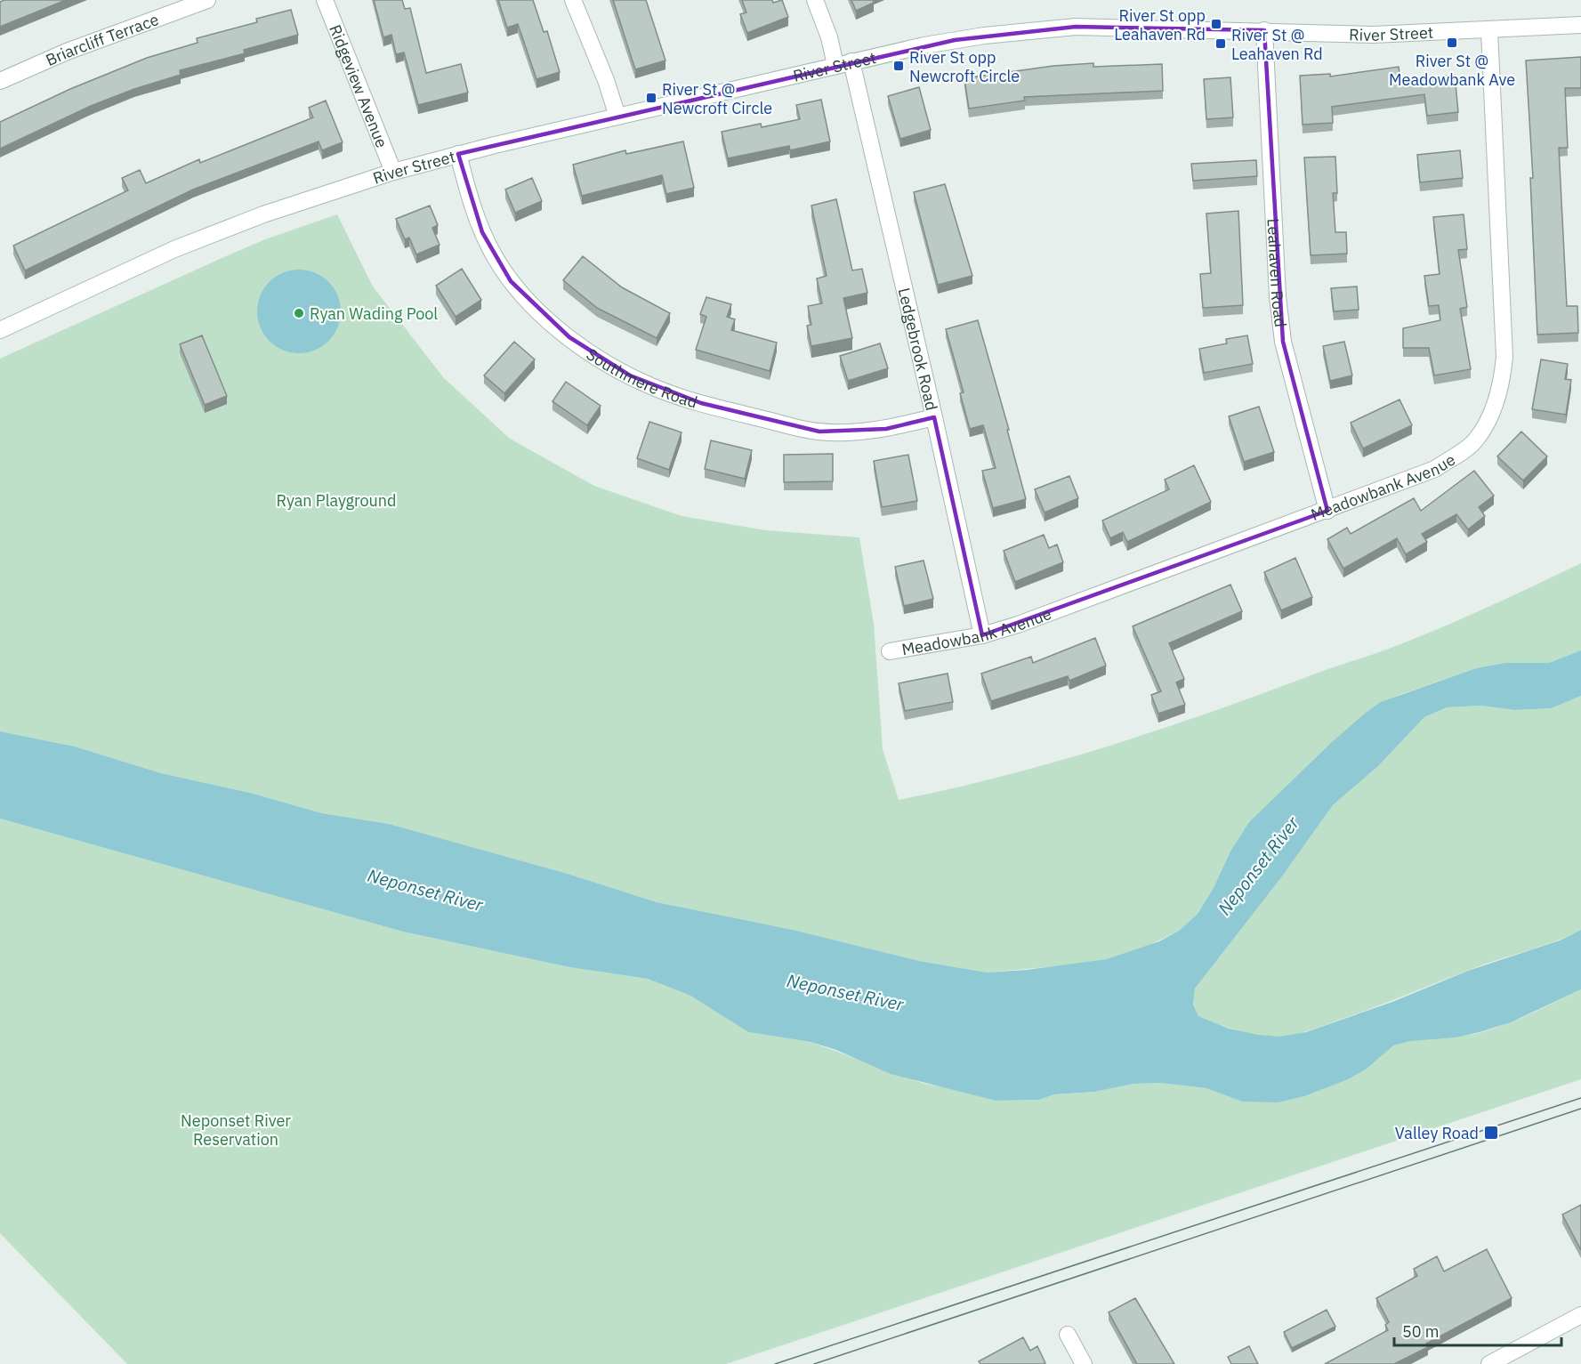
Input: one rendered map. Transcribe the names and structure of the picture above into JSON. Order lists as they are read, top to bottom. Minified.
{"streets":{"street":["River Street","Briarcliff Terrace","Ridgeview Avenue","Leahaven Road","Ledgebrook Road","Southmere Road","Meadowbank Avenue"]},"crossings":[["River Street","Ridgeview Avenue"],["River Street","Leahaven Road"],["River Street","Ledgebrook Road"],["River Street","Southmere Road"],["River Street","Meadowbank Avenue"],["Leahaven Road","Meadowbank Avenue"],["Ledgebrook Road","Southmere Road"],["Ledgebrook Road","Meadowbank Avenue"]],"water":["Neponset River"],"parks":["Ryan Playground","Neponset River Reservation"],"places":{"transit":["River St opp Leahaven Rd","River St @ Meadowbank Ave","River St @ Leahaven Rd","River St opp Newcroft Circle","River St @ Newcroft Circle","Valley Road"],"other":["Ryan Wading Pool"]},"scale_bar":"50 m"}
